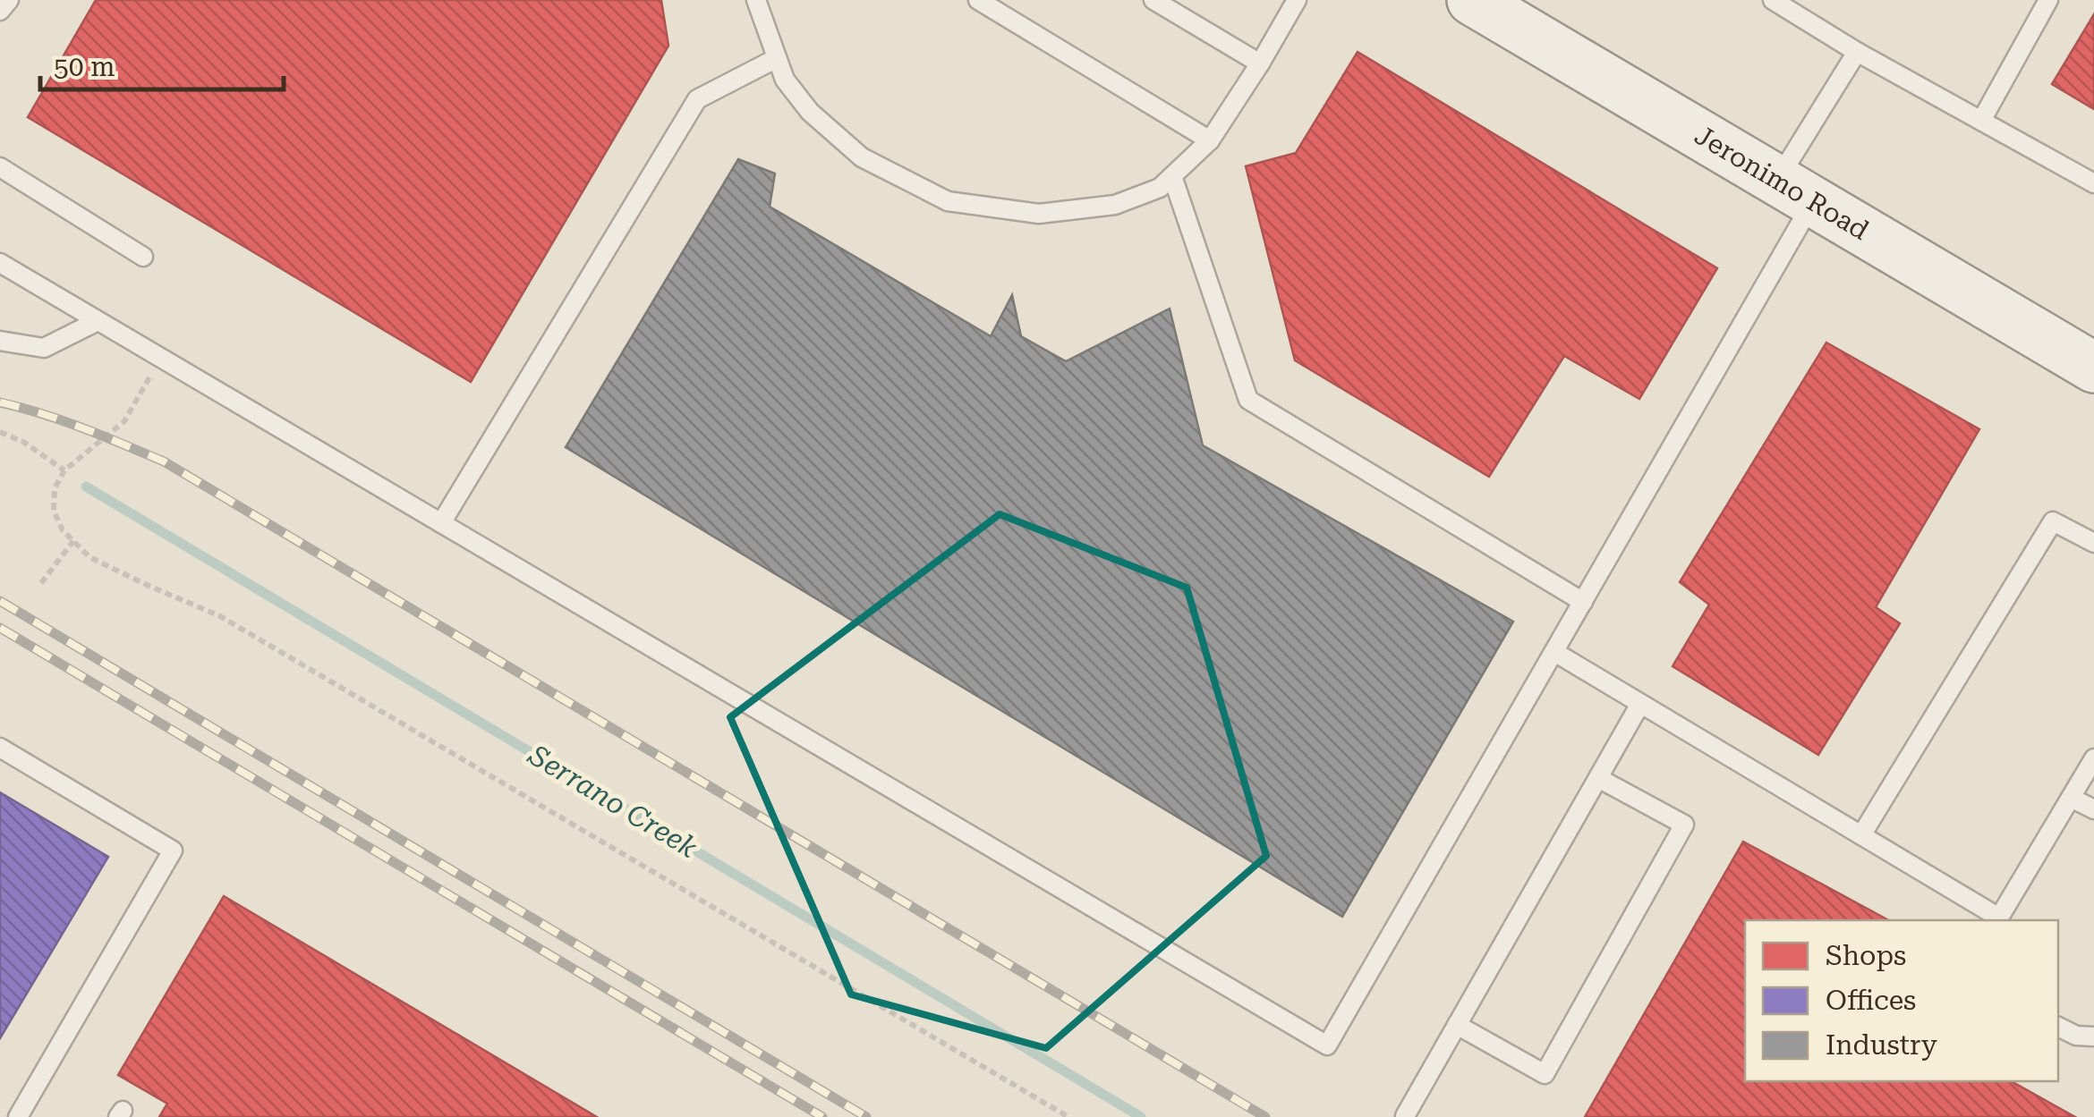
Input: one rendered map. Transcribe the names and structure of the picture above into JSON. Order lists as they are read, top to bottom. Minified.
{"streets":{"main road":["Jeronimo Road"]},"water":["Serrano Creek"],"legend":["Shops","Offices","Industry"],"scale_bar":"50 m"}
